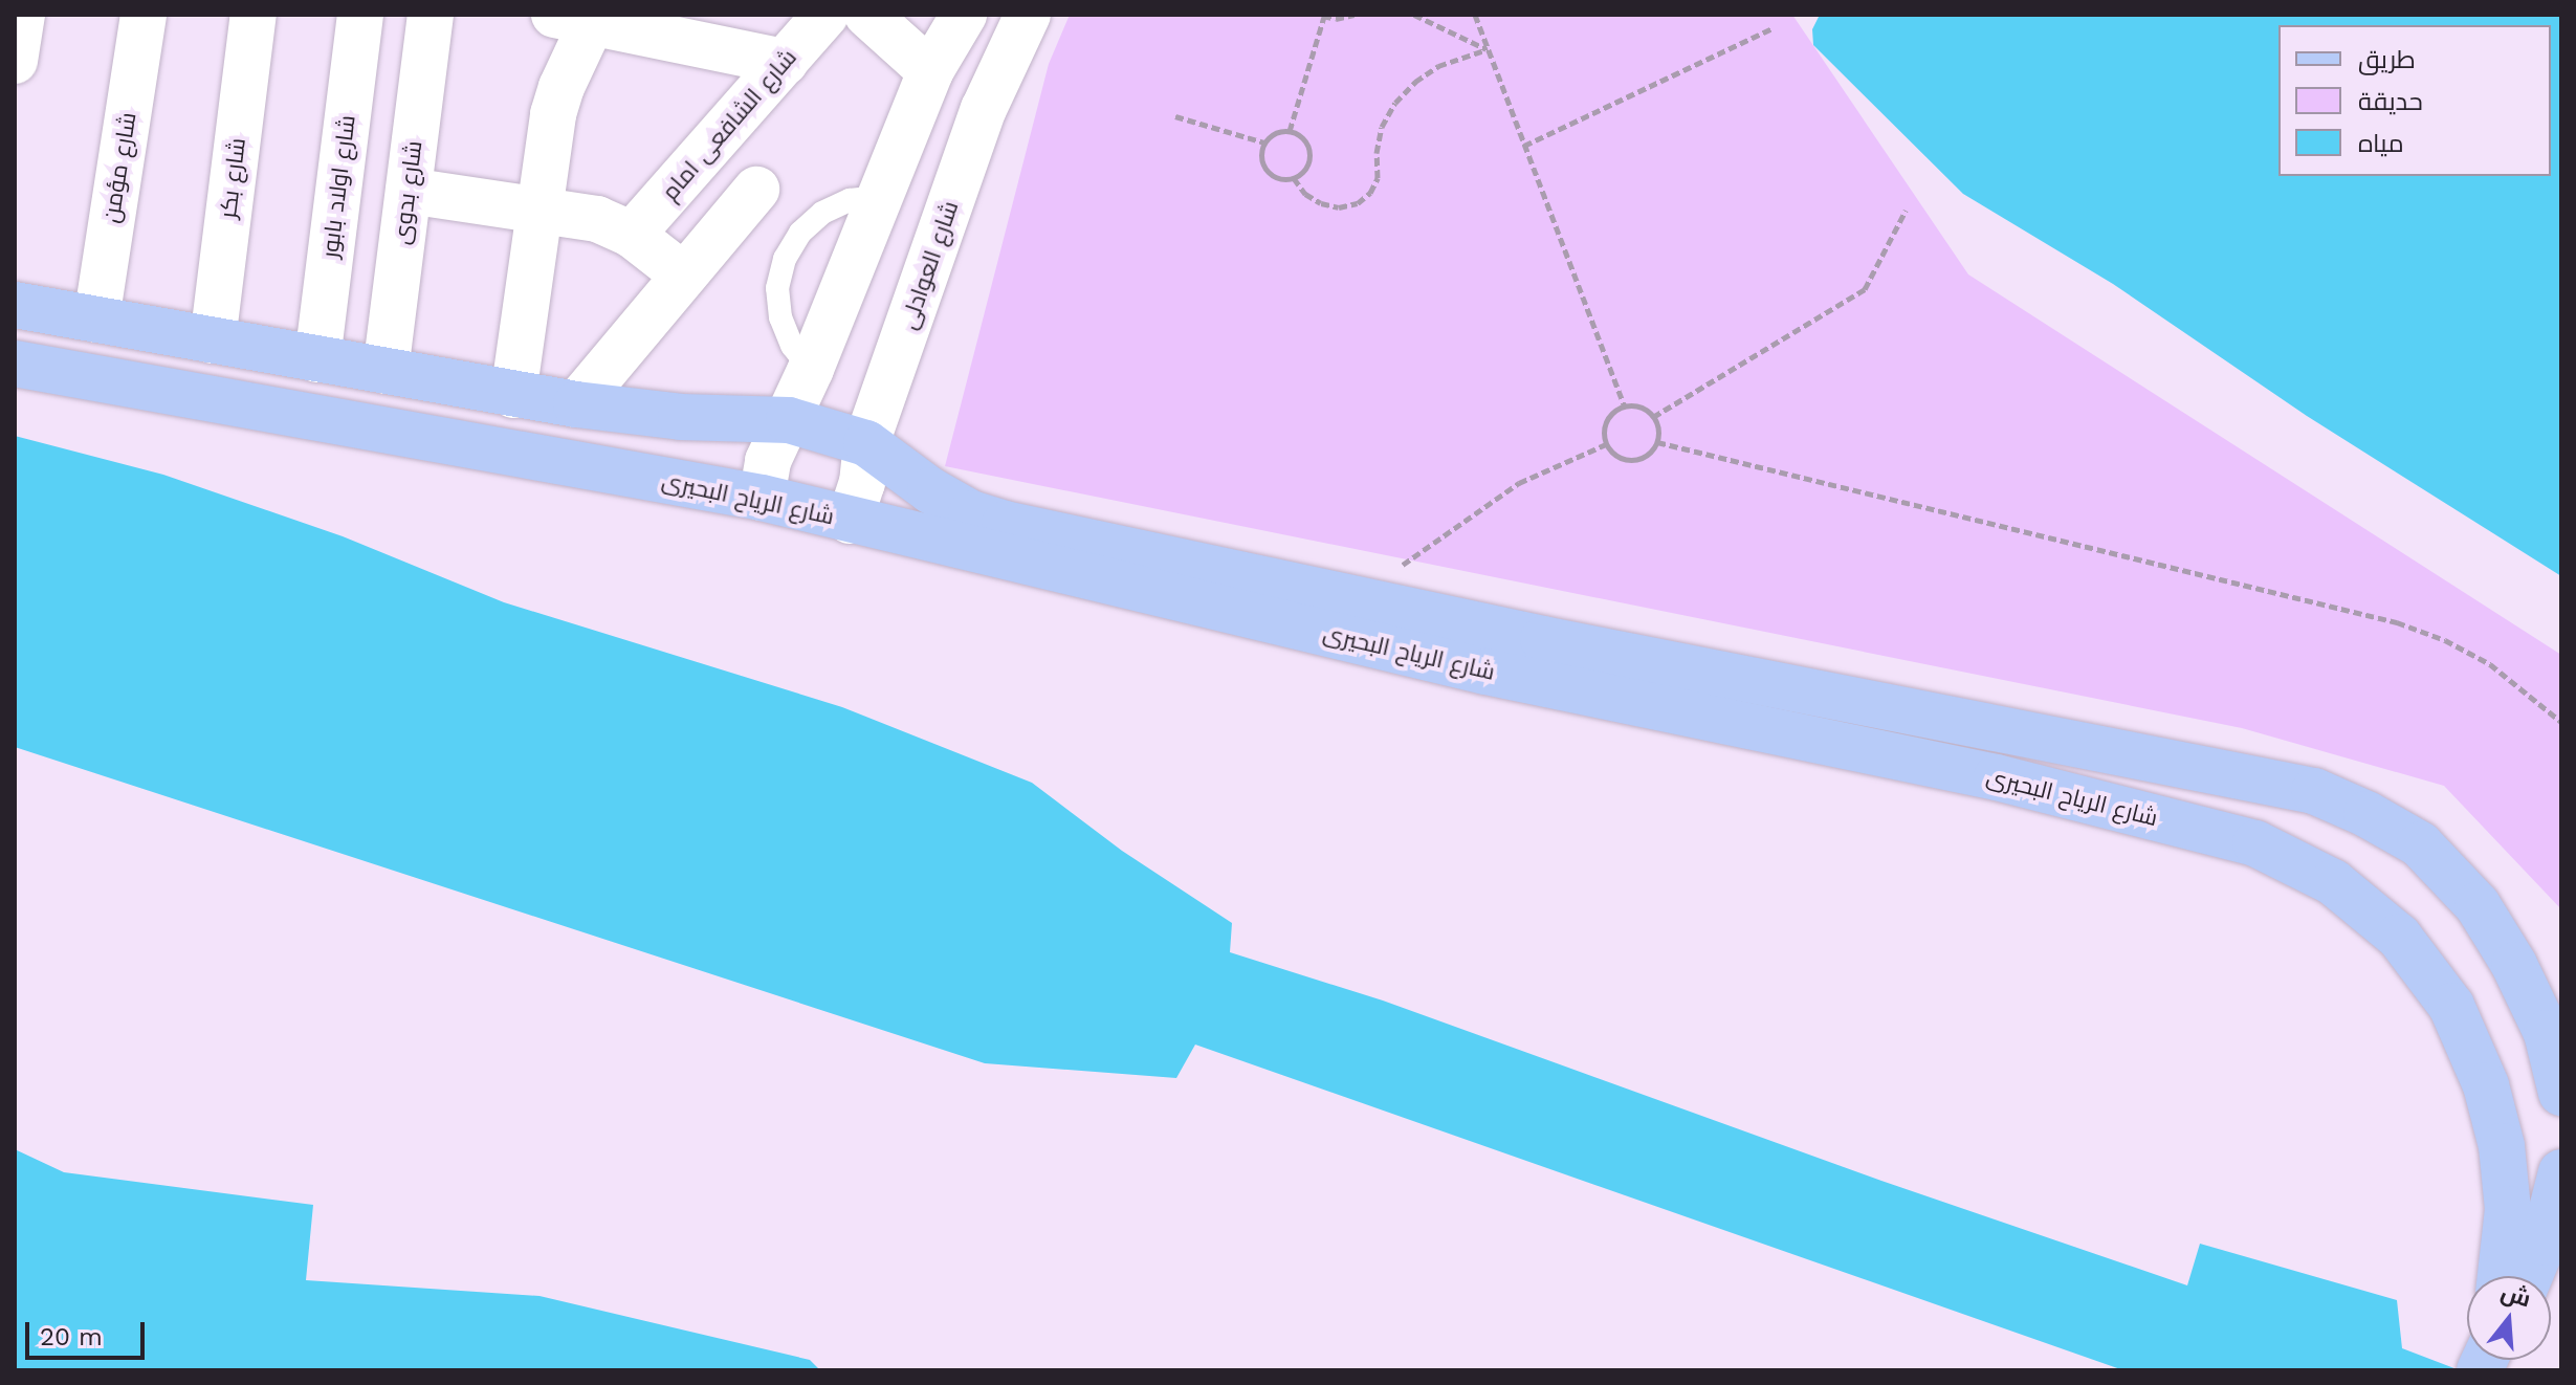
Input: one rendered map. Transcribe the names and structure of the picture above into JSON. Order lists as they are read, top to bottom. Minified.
{"streets":{"main road":["شارع الرياح البحيرى"],"street":["شارع الشافعى امام","شارع مؤمن","شارع بكر","شارع اولاد بابور","شارع بدوى","شارع العوادلى"]},"crossings":[["شارع مؤمن","شارع الرياح البحيرى"],["شارع بكر","شارع الرياح البحيرى"],["شارع اولاد بابور","شارع الرياح البحيرى"],["شارع بدوى","شارع الرياح البحيرى"],["شارع العوادلى","شارع الرياح البحيرى"]],"legend":["طريق","حديقة","مياه"],"scale_bar":"20 m","north":"top"}
